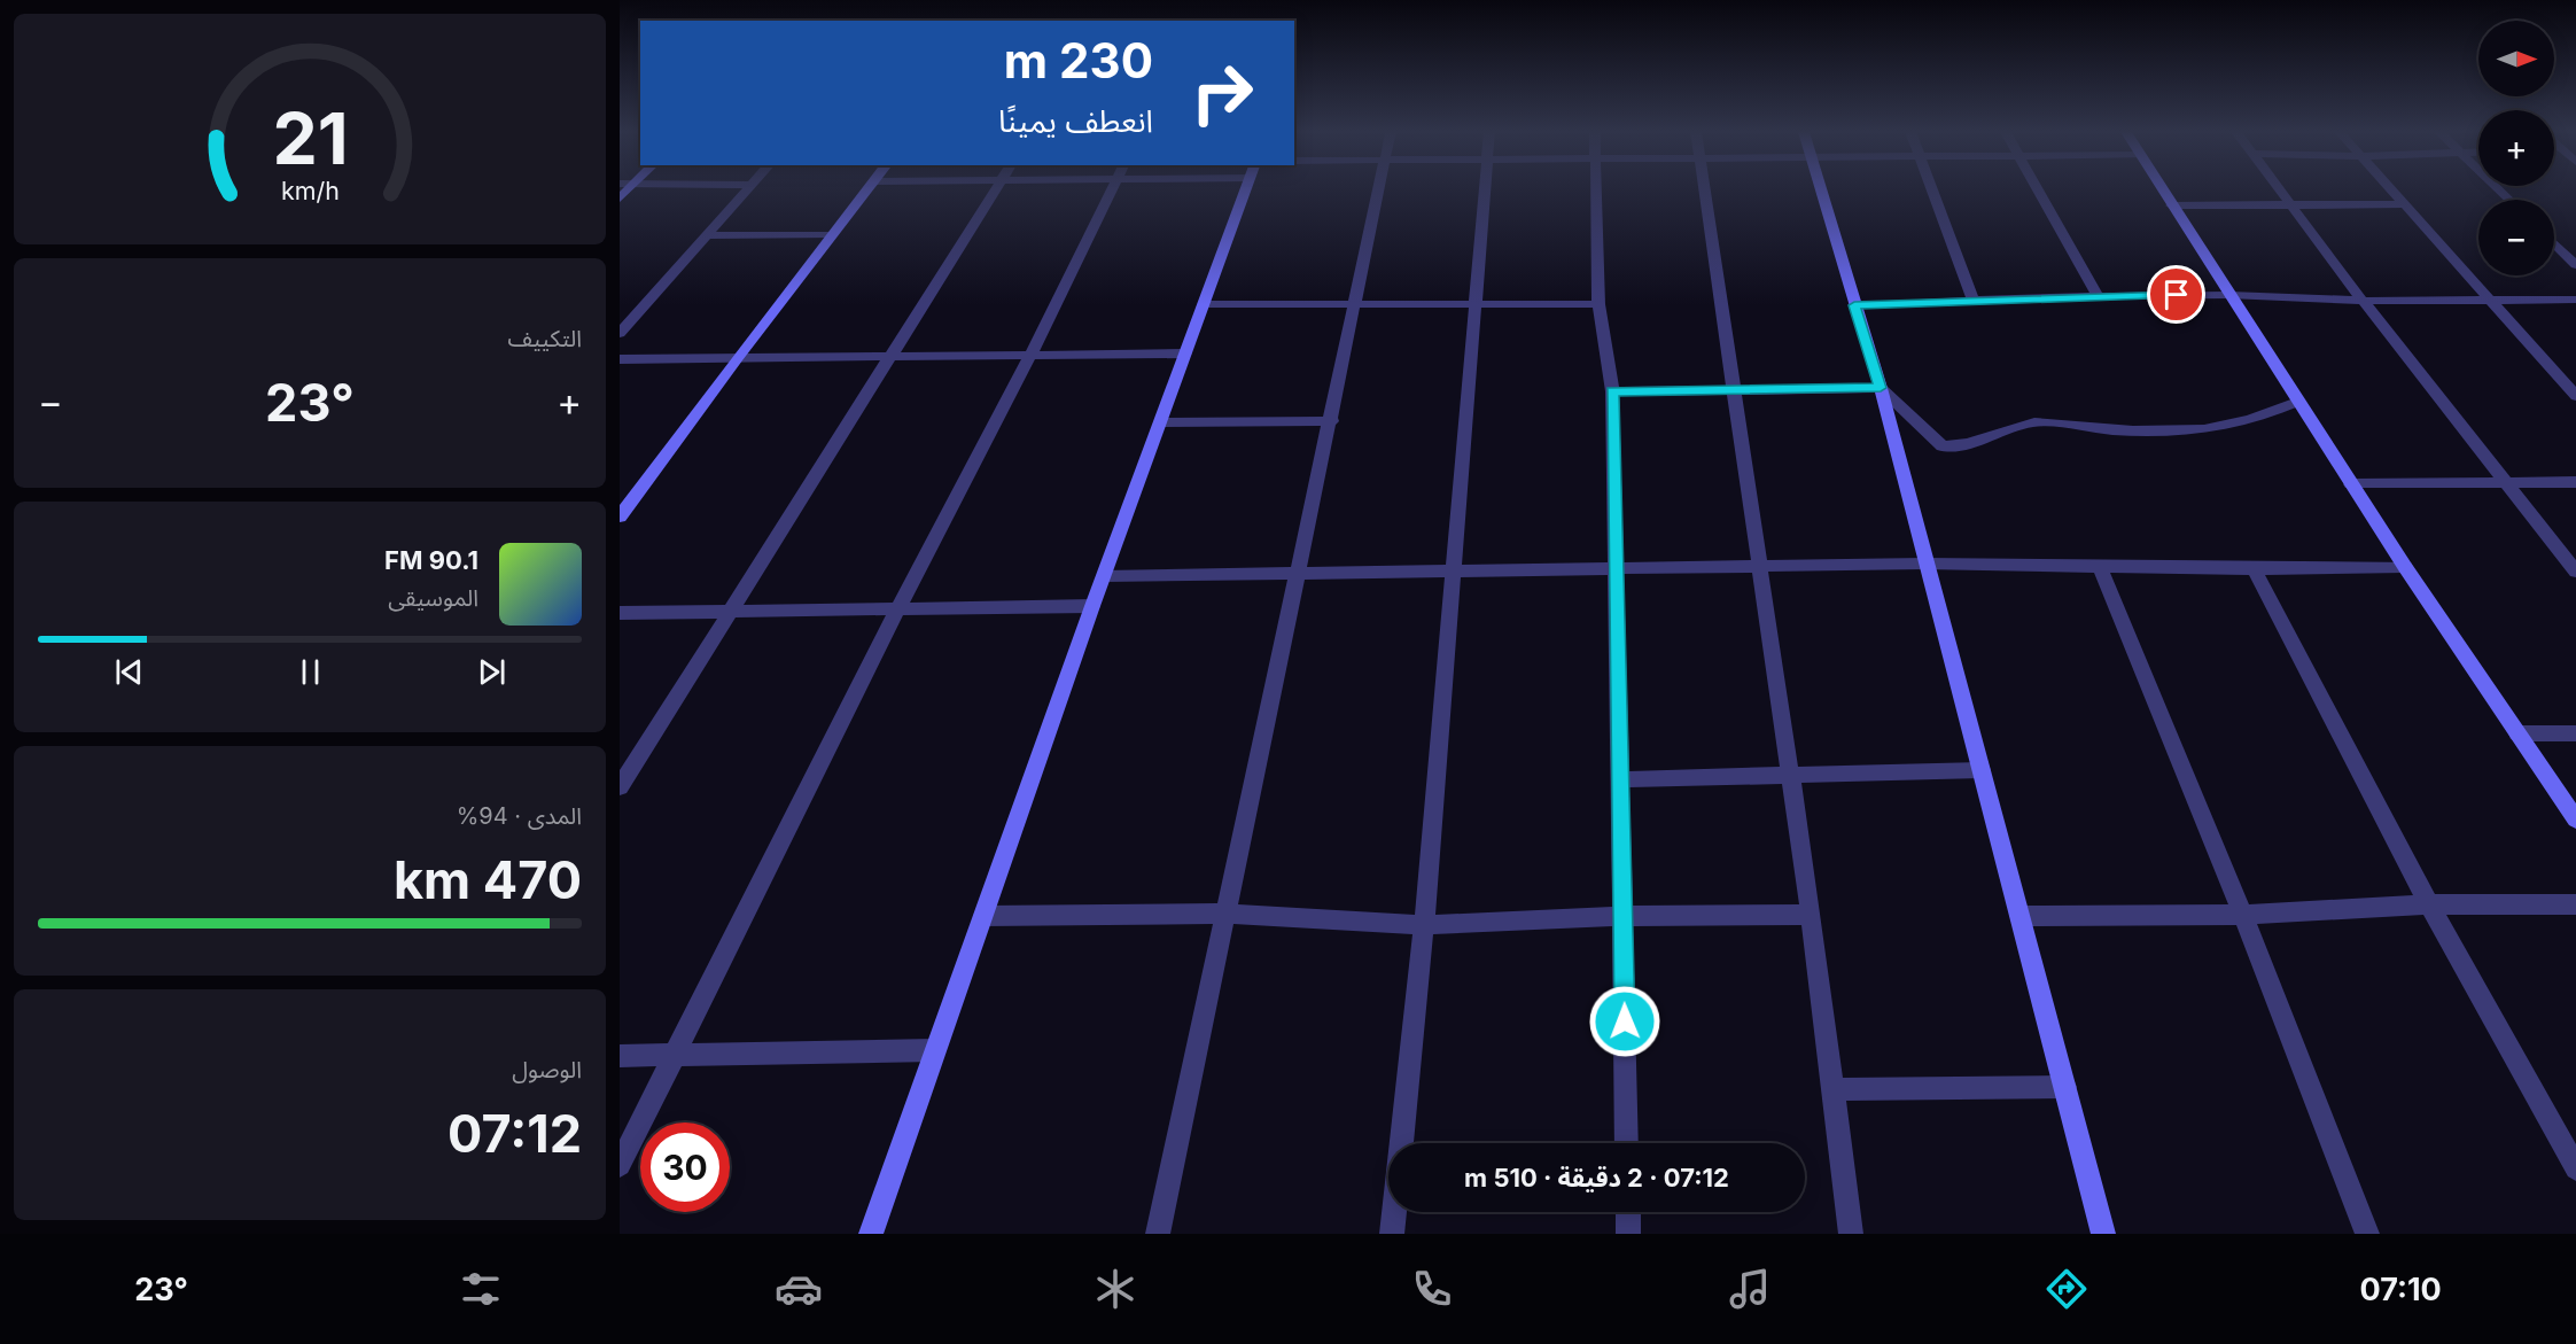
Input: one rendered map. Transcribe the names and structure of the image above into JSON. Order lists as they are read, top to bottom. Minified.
{"north":"right","page":{"map_buttons":["+","−"],"turn":["230 m","انعطف يمينًا"],"tile":["التكييف",["المدى · 94%","470 km"],["الوصول","07:12"]],"heat":["−","23°","+"],"song":["90.1 FM","الموسيقى"],"limit":"30","trip":"07:12 · 2 دقيقة · 510 m","tabs":["07:10","23°"],"gauge":["21","km/h"]}}
